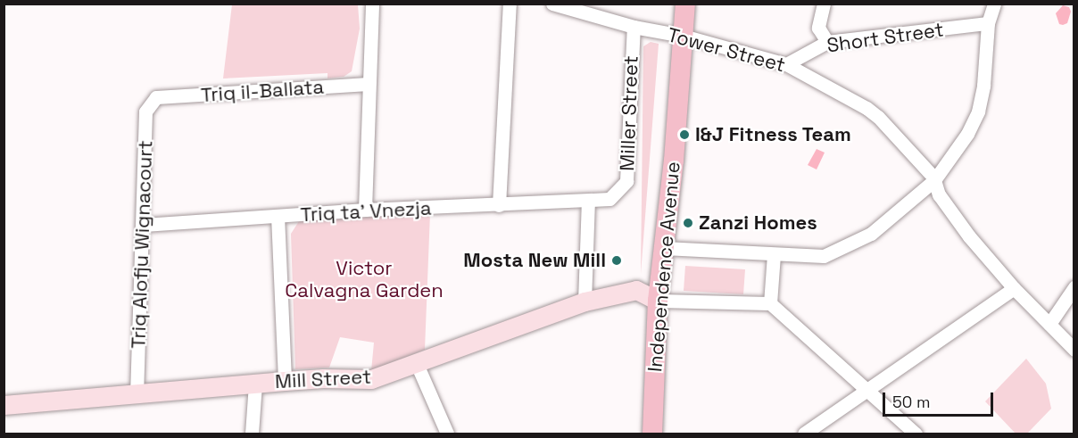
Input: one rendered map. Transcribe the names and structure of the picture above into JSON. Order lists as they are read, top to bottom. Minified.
{"streets":{"main road":["Independence Avenue"],"street":["Short Street","Tower Street","Triq il-Ballata","Miller Street","Triq ta' Vnezja","Triq Alofju Wignacourt","Mill Street"]},"crossings":[["Short Street","Tower Street"],["Tower Street","Miller Street"],["Tower Street","Independence Avenue"],["Triq il-Ballata","Triq Alofju Wignacourt"],["Miller Street","Triq ta' Vnezja"],["Triq ta' Vnezja","Triq Alofju Wignacourt"],["Triq Alofju Wignacourt","Mill Street"],["Independence Avenue","Mill Street"]],"parks":["Victor Calvagna Garden"],"places":["I&J Fitness Team","Zanzi Homes","Mosta New Mill"],"scale_bar":"50 m"}
